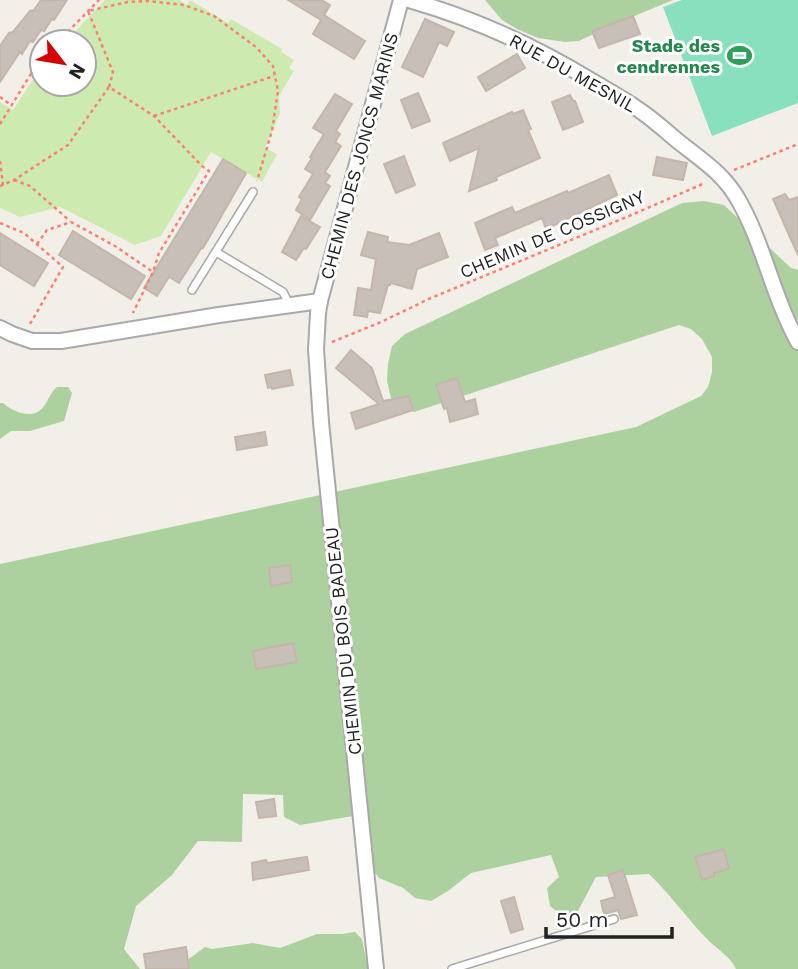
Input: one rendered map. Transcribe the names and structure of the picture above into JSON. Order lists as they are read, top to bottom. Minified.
{"streets":{"street":["RUE DU MESNIL","CHEMIN DES JONCS MARINS","CHEMIN DU BOIS BADEAU"],"path":["CHEMIN DE COSSIGNY"]},"crossings":[["RUE DU MESNIL","CHEMIN DE COSSIGNY"],["CHEMIN DES JONCS MARINS","CHEMIN DU BOIS BADEAU"],["CHEMIN DE COSSIGNY","CHEMIN DU BOIS BADEAU"]],"places":{"sports":["Stade des cendrennes"]},"scale_bar":"50 m","north":"bottom right"}
